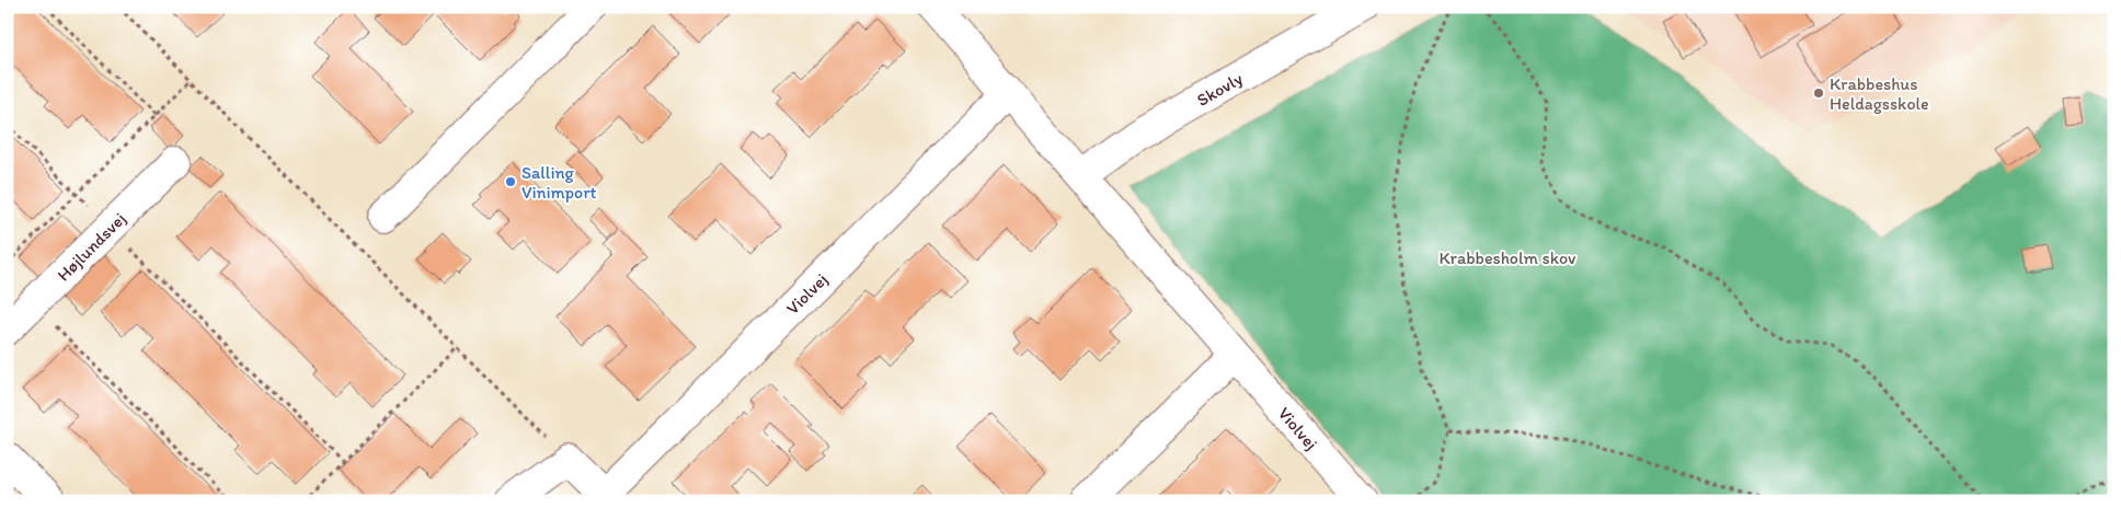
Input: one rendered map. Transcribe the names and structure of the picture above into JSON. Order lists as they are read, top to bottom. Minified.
{"streets":{"street":["Skovly","Højlundsvej","Violvej"]},"crossings":[["Skovly","Violvej"]],"parks":["Krabbesholm skov"],"places":["Krabbeshus Heldagsskole","Salling Vinimport"]}
